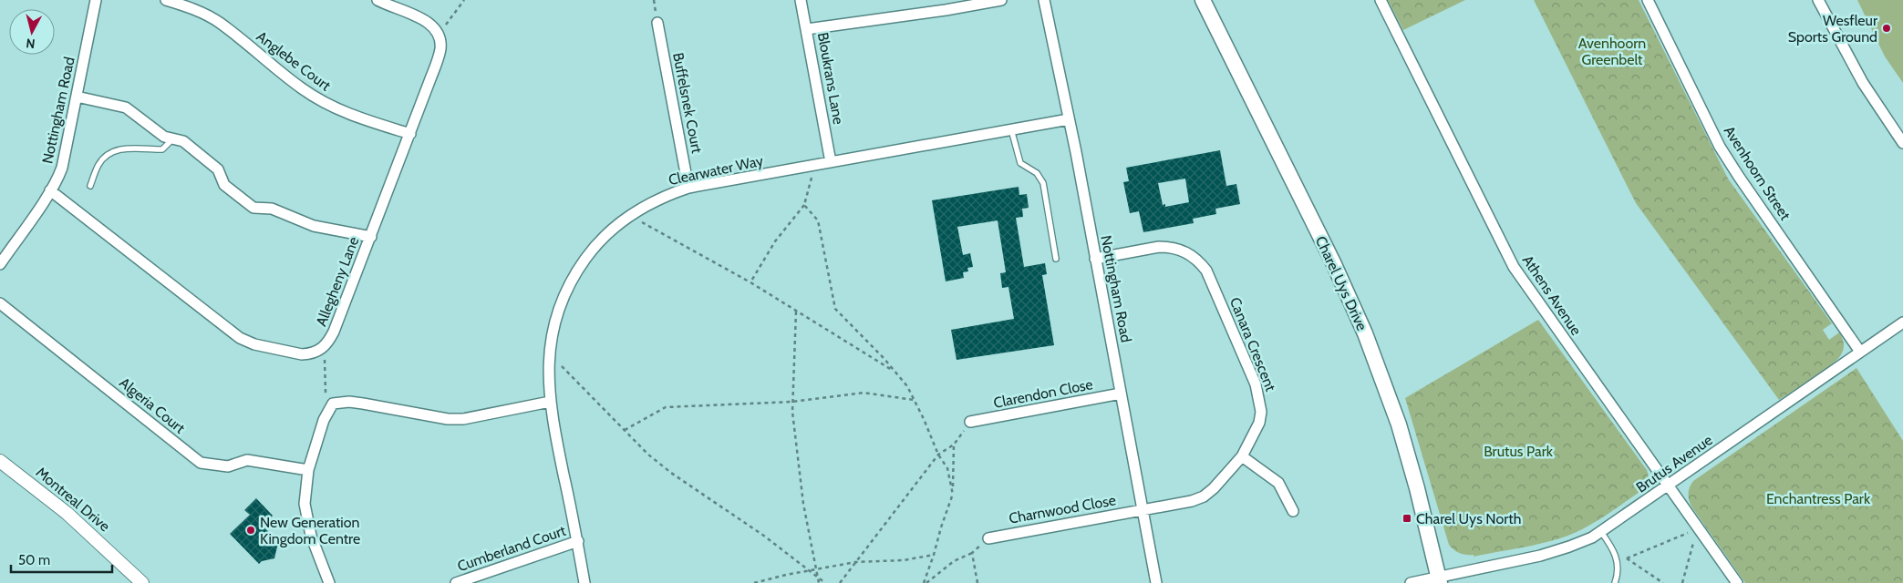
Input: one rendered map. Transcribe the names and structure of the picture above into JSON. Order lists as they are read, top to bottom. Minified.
{"streets":{"main road":["Charel Uys Drive"],"street":["Anglebe Court","Bloukrans Lane","Buffelsnek Court","Nottingham Road","Clearwater Way","Avenhoorn Street","Allegheny Lane","Athens Avenue","Canara Crescent","Clarendon Close","Algeria Court","Brutus Avenue","Montreal Drive","Charnwood Close","Cumberland Court"]},"crossings":[["Anglebe Court","Allegheny Lane"],["Bloukrans Lane","Clearwater Way"],["Buffelsnek Court","Clearwater Way"],["Nottingham Road","Clearwater Way"],["Nottingham Road","Allegheny Lane"],["Nottingham Road","Canara Crescent"],["Nottingham Road","Clarendon Close"],["Nottingham Road","Charnwood Close"],["Clearwater Way","Cumberland Court"],["Avenhoorn Street","Brutus Avenue"],["Charel Uys Drive","Brutus Avenue"],["Athens Avenue","Brutus Avenue"],["Canara Crescent","Charnwood Close"]],"parks":["Avenhoorn Greenbelt","Brutus Park","Enchantress Park"],"places":{"other":["Wesfleur Sports Ground","New Generation Kingdom Centre"],"transit":["Charel Uys North"]},"scale_bar":"50 m","north":"bottom"}
